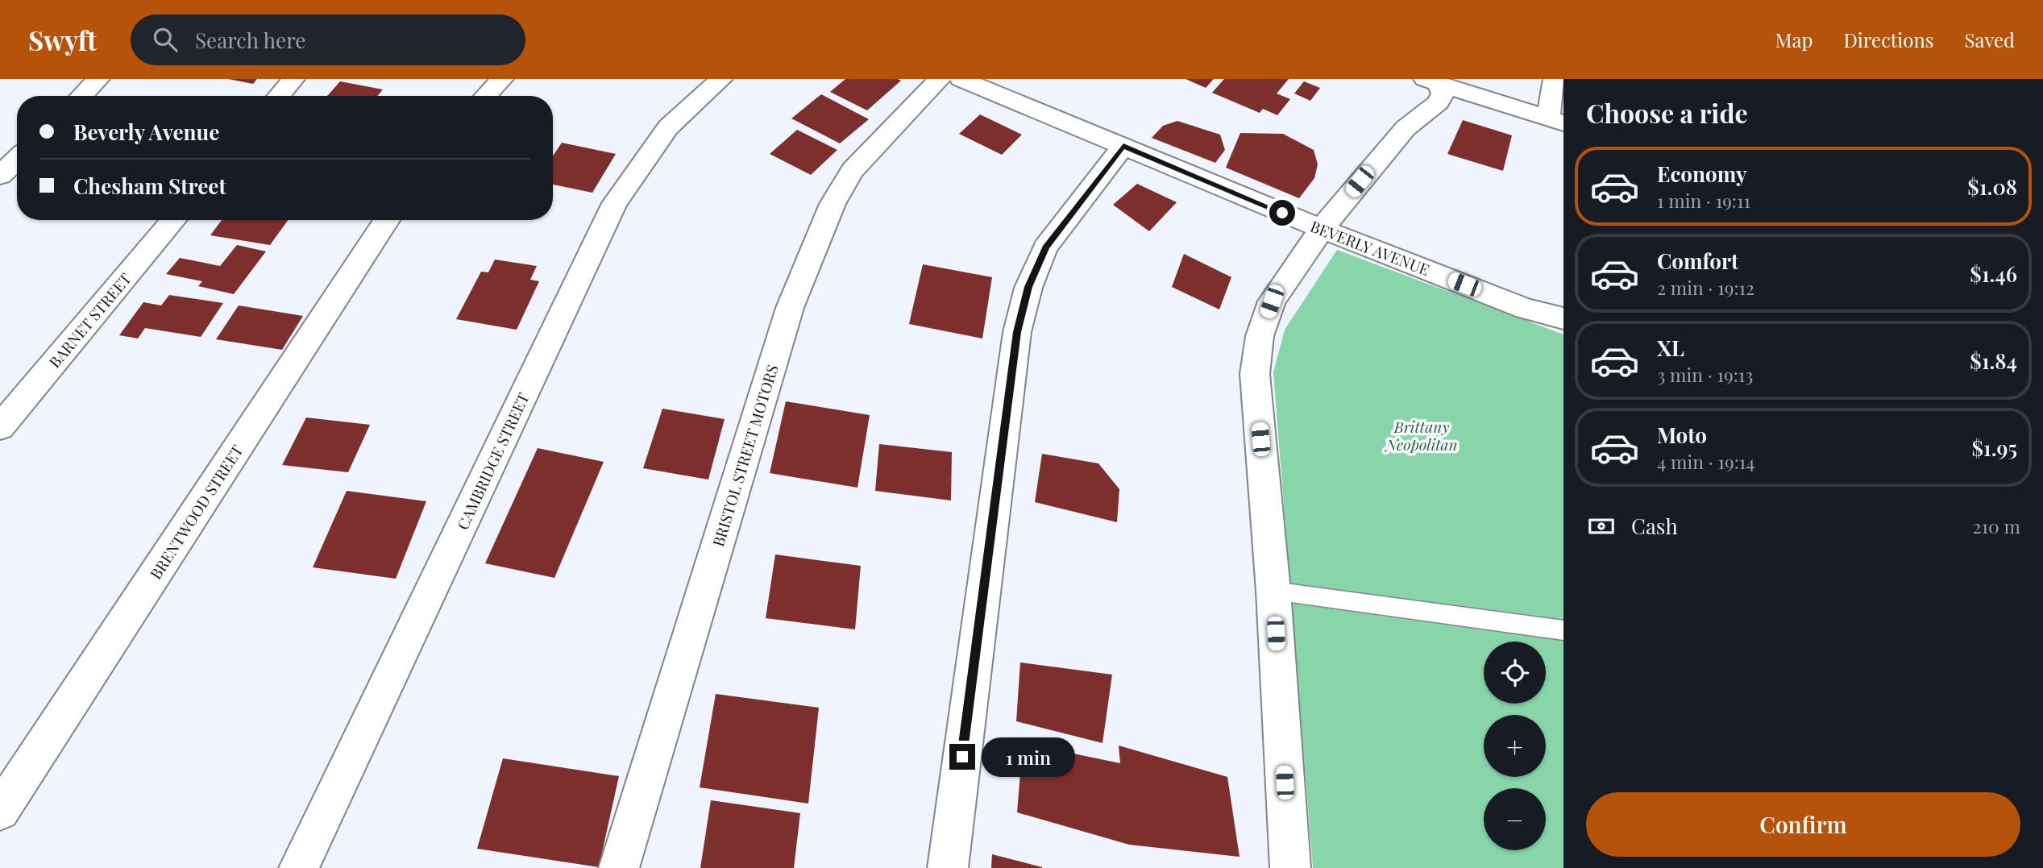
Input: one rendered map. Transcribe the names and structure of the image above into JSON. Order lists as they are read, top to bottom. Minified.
{"streets":{"street":["BEVERLY AVENUE","BARNET STREET","BRISTOL STREET MOTORS","CAMBRIDGE STREET","BRENTWOOD STREET"]},"parks":["Brittany Neopolitan"],"page":{"header":"Swyft","search":"Search here","nav":["Map","Directions","Saved"],"heading":"Choose a ride","banner":["Beverly Avenue","Chesham Street"],"list":[{"name":"Economy","note":"1 min · 19:11","value":"$1.08"},{"name":"Comfort","note":"2 min · 19:12","value":"$1.46"},{"name":"XL","note":"3 min · 19:13","value":"$1.84"},{"name":"Moto","note":"4 min · 19:14","value":"$1.95"}],"pay":["Cash","210 m"],"map_buttons":["+","−"],"bubble":"1 min","buttons":"Confirm"}}
